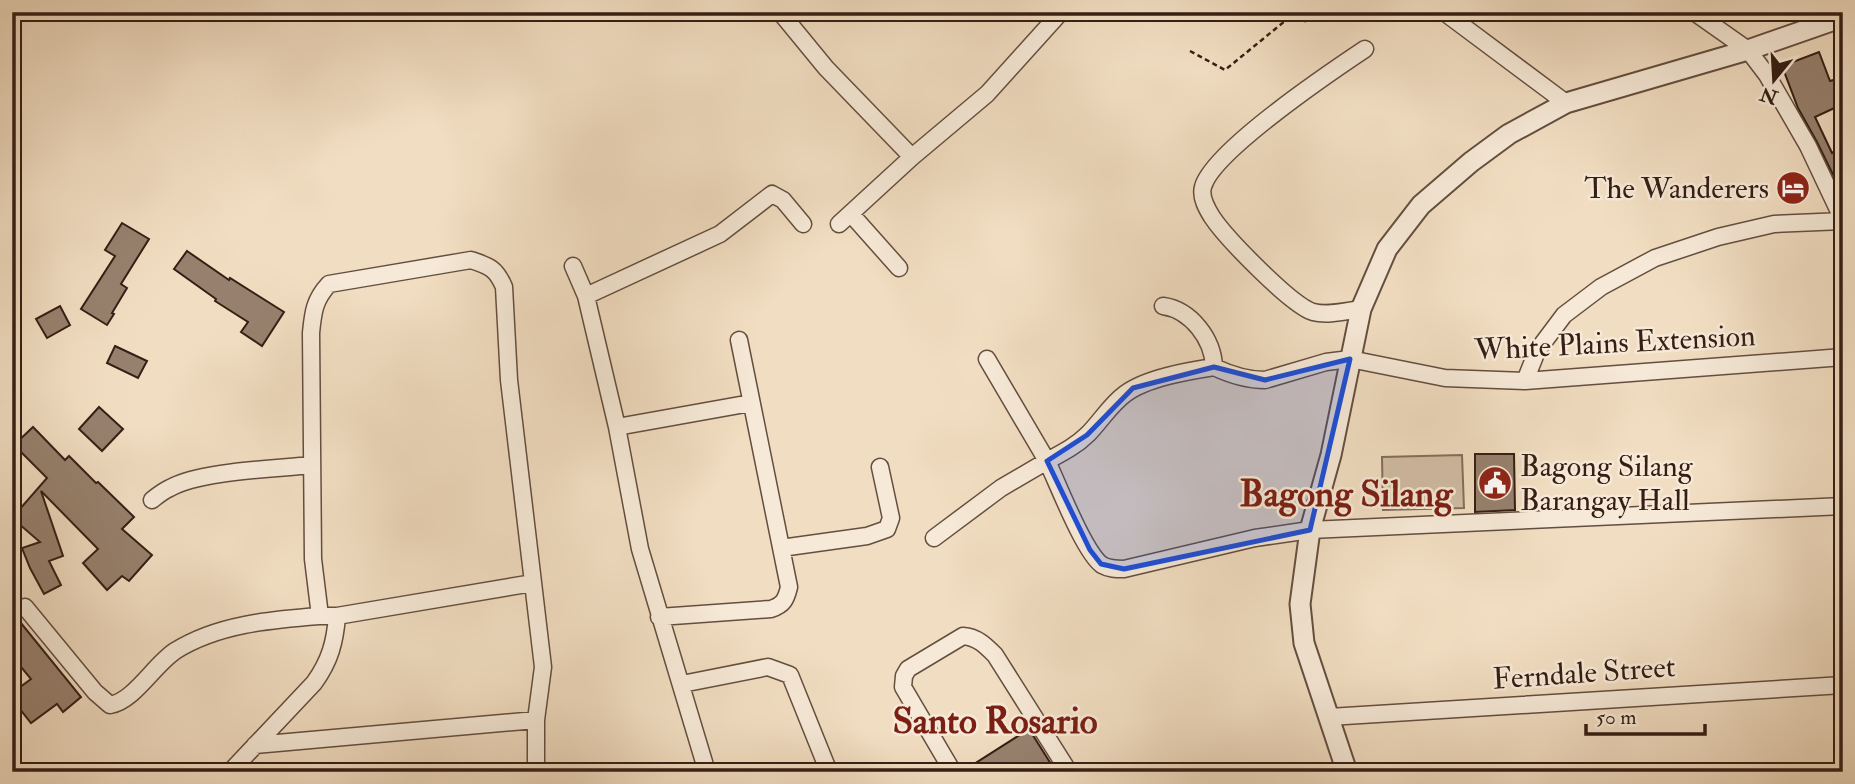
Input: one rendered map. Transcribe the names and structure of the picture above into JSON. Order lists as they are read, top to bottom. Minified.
{"streets":{"street":["White Plains Extension","Ferndale Street"]},"districts":["Bagong Silang","Santo Rosario"],"places":{"hotel":["The Wanderers"],"public building":["Bagong Silang Barangay Hall"]},"scale_bar":"50 m","north":"bottom"}
